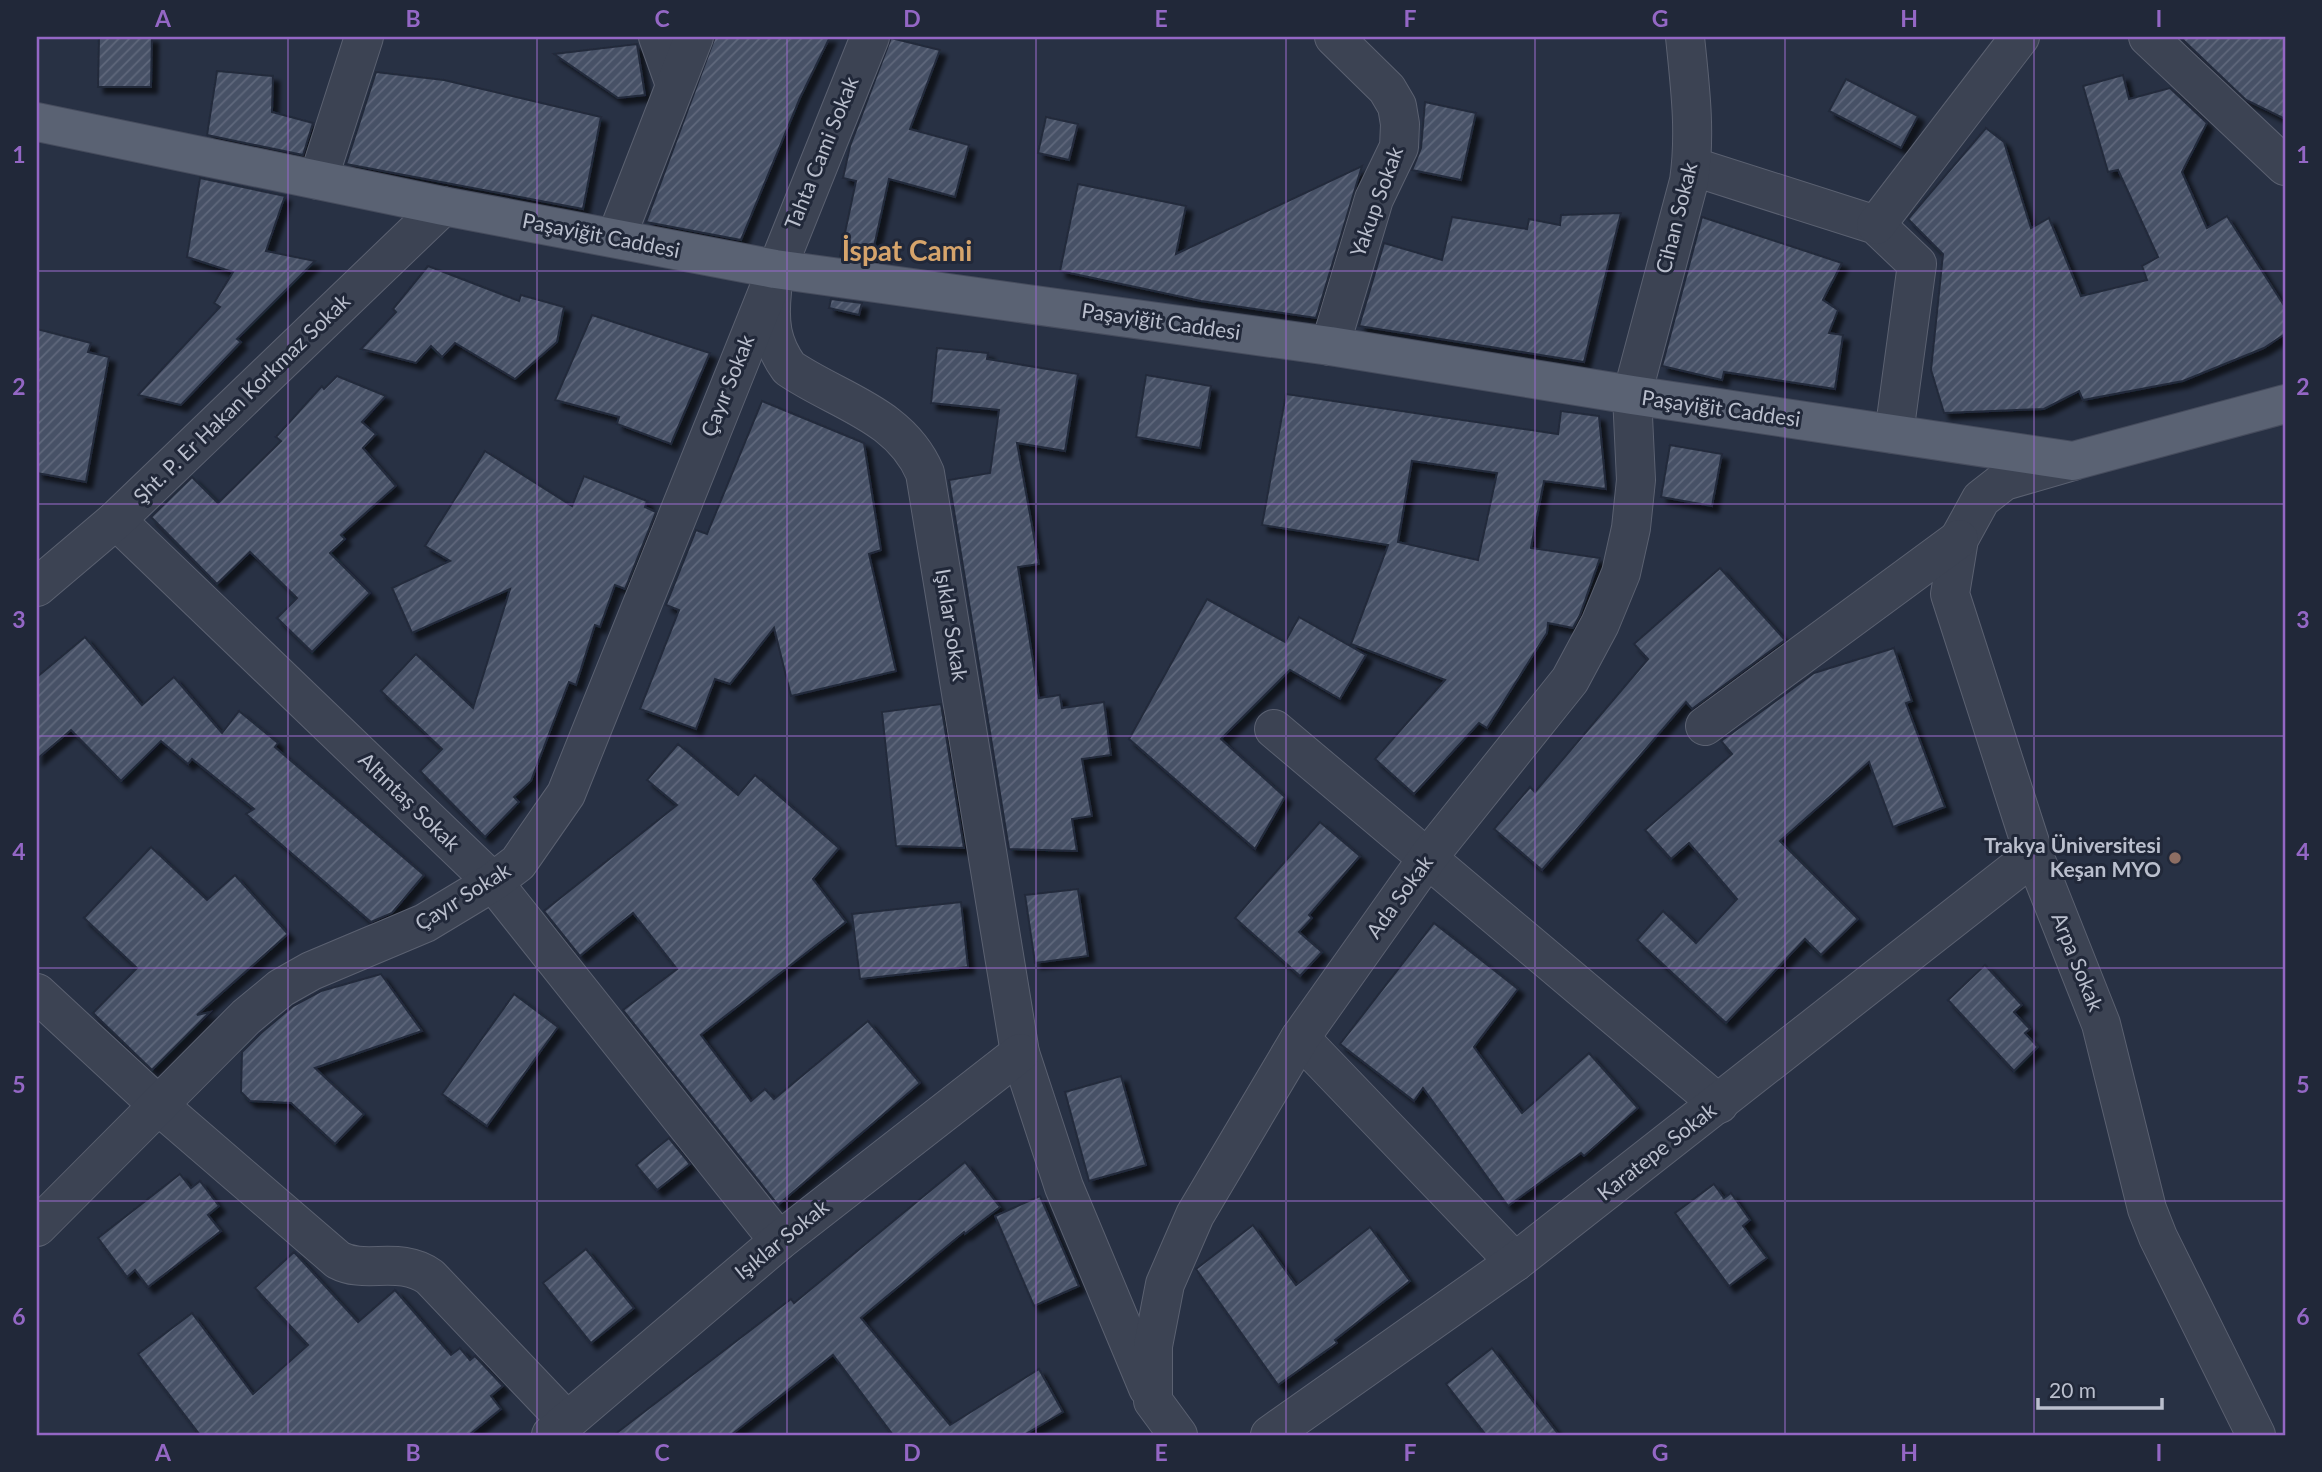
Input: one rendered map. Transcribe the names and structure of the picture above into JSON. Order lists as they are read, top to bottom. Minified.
{"streets":{"main road":["Paşayiğit Caddesi"],"street":["Tahta Cami Sokak","Yakup Sokak","Cihan Sokak","Çayır Sokak","Şht. P. Er Hakan Korkmaz Sokak","Işıklar Sokak","Altıntaş Sokak","Ada Sokak","Arpa Sokak","Karatepe Sokak"]},"crossings":[["Tahta Cami Sokak","Paşayiğit Caddesi"],["Tahta Cami Sokak","Çayır Sokak"],["Tahta Cami Sokak","Işıklar Sokak"],["Yakup Sokak","Paşayiğit Caddesi"],["Cihan Sokak","Paşayiğit Caddesi"],["Cihan Sokak","Ada Sokak"],["Paşayiğit Caddesi","Çayır Sokak"],["Paşayiğit Caddesi","Şht. P. Er Hakan Korkmaz Sokak"],["Paşayiğit Caddesi","Işıklar Sokak"],["Paşayiğit Caddesi","Ada Sokak"],["Paşayiğit Caddesi","Arpa Sokak"],["Çayır Sokak","Işıklar Sokak"],["Çayır Sokak","Altıntaş Sokak"],["Şht. P. Er Hakan Korkmaz Sokak","Altıntaş Sokak"],["Işıklar Sokak","Altıntaş Sokak"],["Işıklar Sokak","Ada Sokak"],["Arpa Sokak","Karatepe Sokak"]],"districts":["İspat Cami"],"places":["Trakya Üniversitesi Keşan MYO"],"scale_bar":"20 m","grid":{"columns":["A","B","C","D","E","F","G","H","I"],"rows":["1","2","3","4","5","6"]}}
